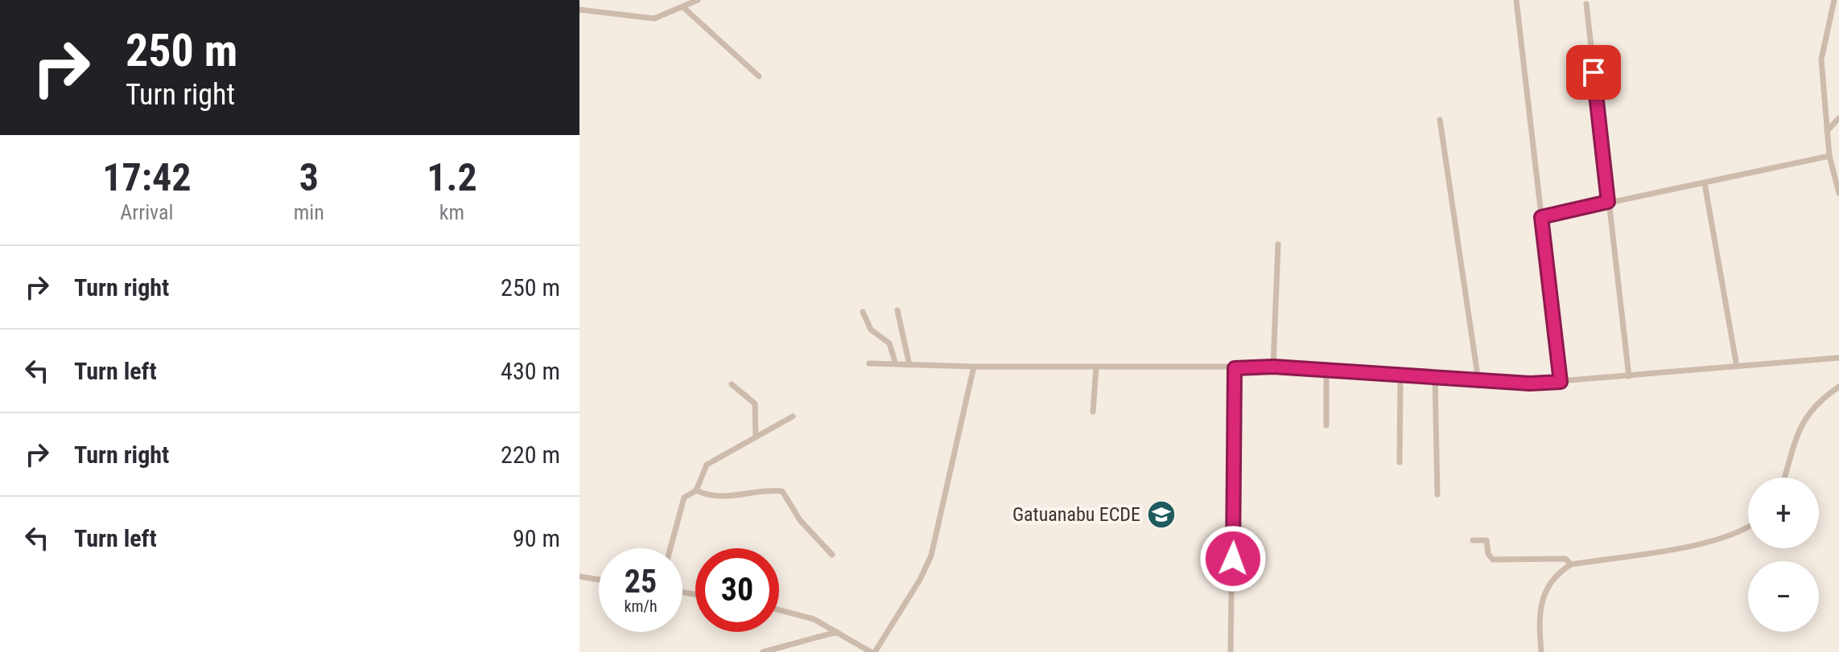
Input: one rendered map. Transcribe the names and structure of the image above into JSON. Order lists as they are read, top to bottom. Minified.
{"places":{"school or university":["Gatuanabu ECDE"]},"page":{"turn":["250 m","Turn right"],"eta":["17:42","Arrival","3","min","1.2","km"],"list":[{"name":"Turn right","value":"250 m"},{"name":"Turn left","value":"430 m"},{"name":"Turn right","value":"220 m"},{"name":"Turn left","value":"90 m"}],"map_buttons":["+","−"],"speed":"25 km/h","limit":"30"}}
